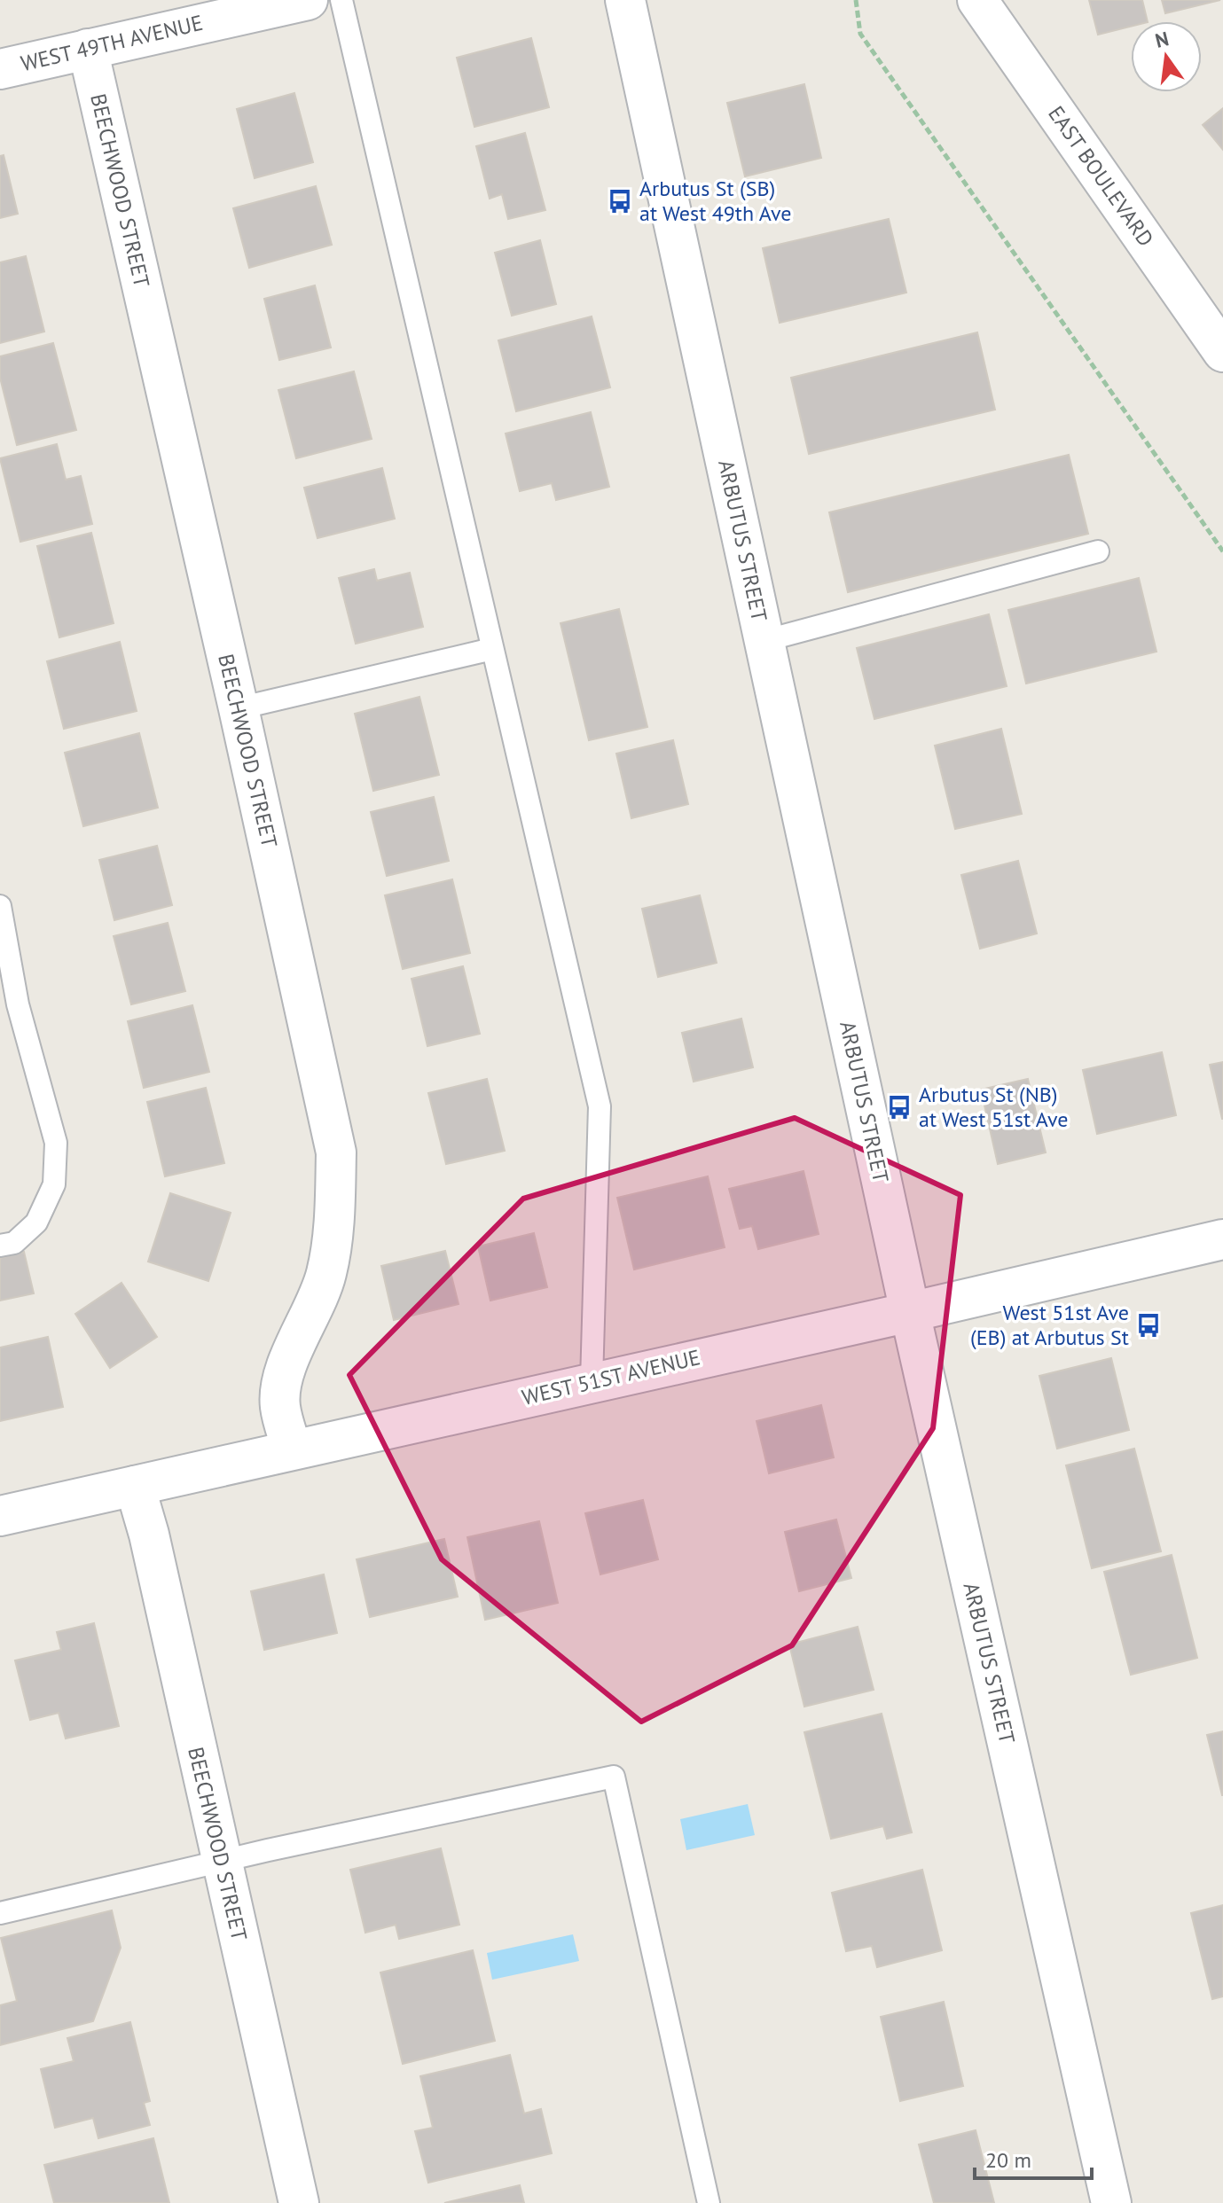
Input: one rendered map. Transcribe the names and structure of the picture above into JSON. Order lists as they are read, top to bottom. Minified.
{"streets":{"street":["WEST 49TH AVENUE","EAST BOULEVARD","BEECHWOOD STREET","ARBUTUS STREET","WEST 51ST AVENUE"]},"crossings":[["WEST 49TH AVENUE","BEECHWOOD STREET"],["BEECHWOOD STREET","WEST 51ST AVENUE"],["ARBUTUS STREET","WEST 51ST AVENUE"]],"places":{"bus stop":["Arbutus St (SB) at West 49th Ave","Arbutus St (NB) at West 51st Ave","West 51st Ave (EB) at Arbutus St"]},"scale_bar":"20 m","north":"top"}
